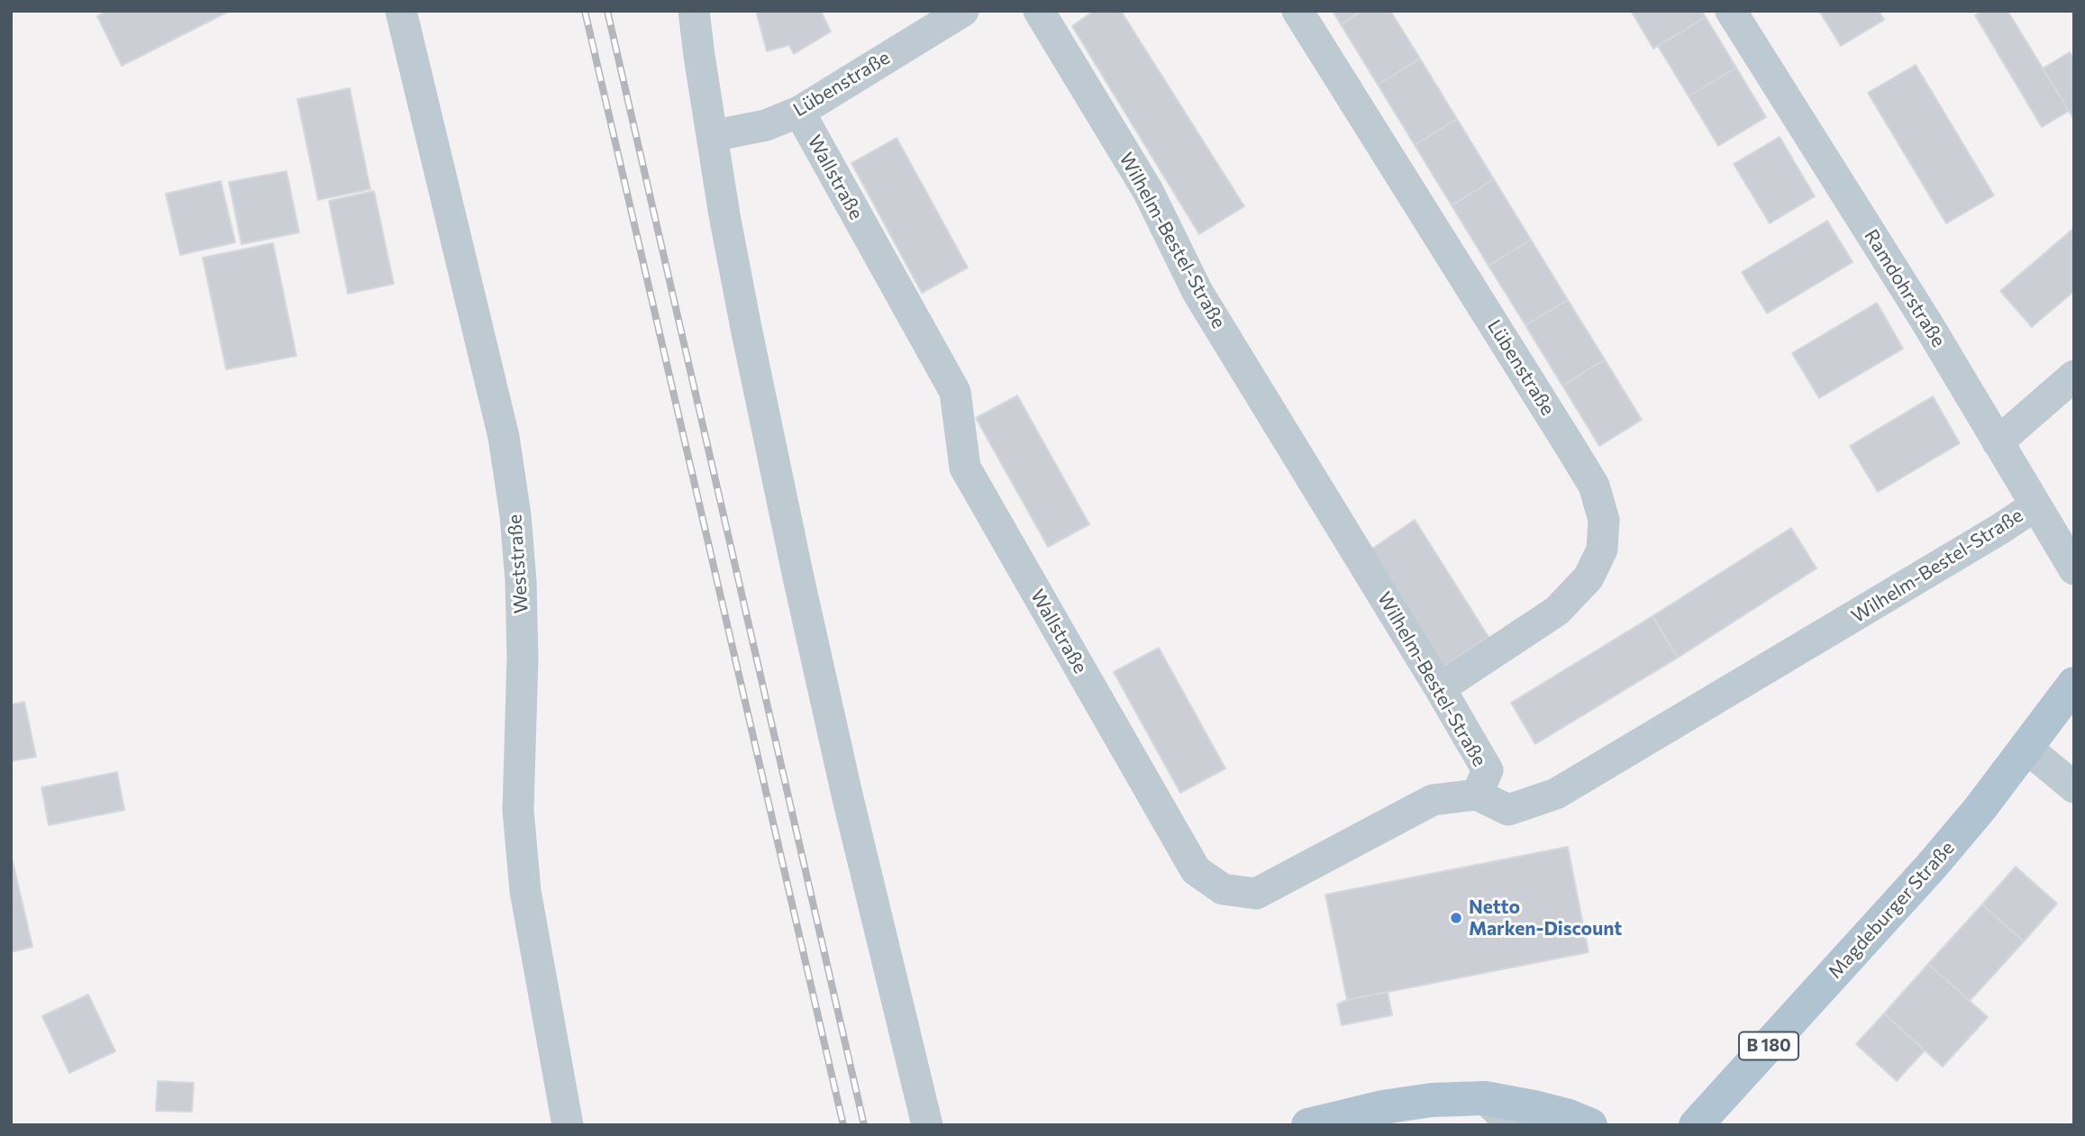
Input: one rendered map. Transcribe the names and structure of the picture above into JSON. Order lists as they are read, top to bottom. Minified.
{"streets":{"main road":["Magdeburger Straße","B 180"],"street":["Lübenstraße","Wallstraße","Wilhelm-Bestel-Straße","Ramdohrstraße","Weststraße"]},"crossings":[["Lübenstraße","Wallstraße"],["Lübenstraße","Wilhelm-Bestel-Straße"],["Wallstraße","Wilhelm-Bestel-Straße"],["Wilhelm-Bestel-Straße","Ramdohrstraße"]],"places":["Netto Marken-Discount"]}
